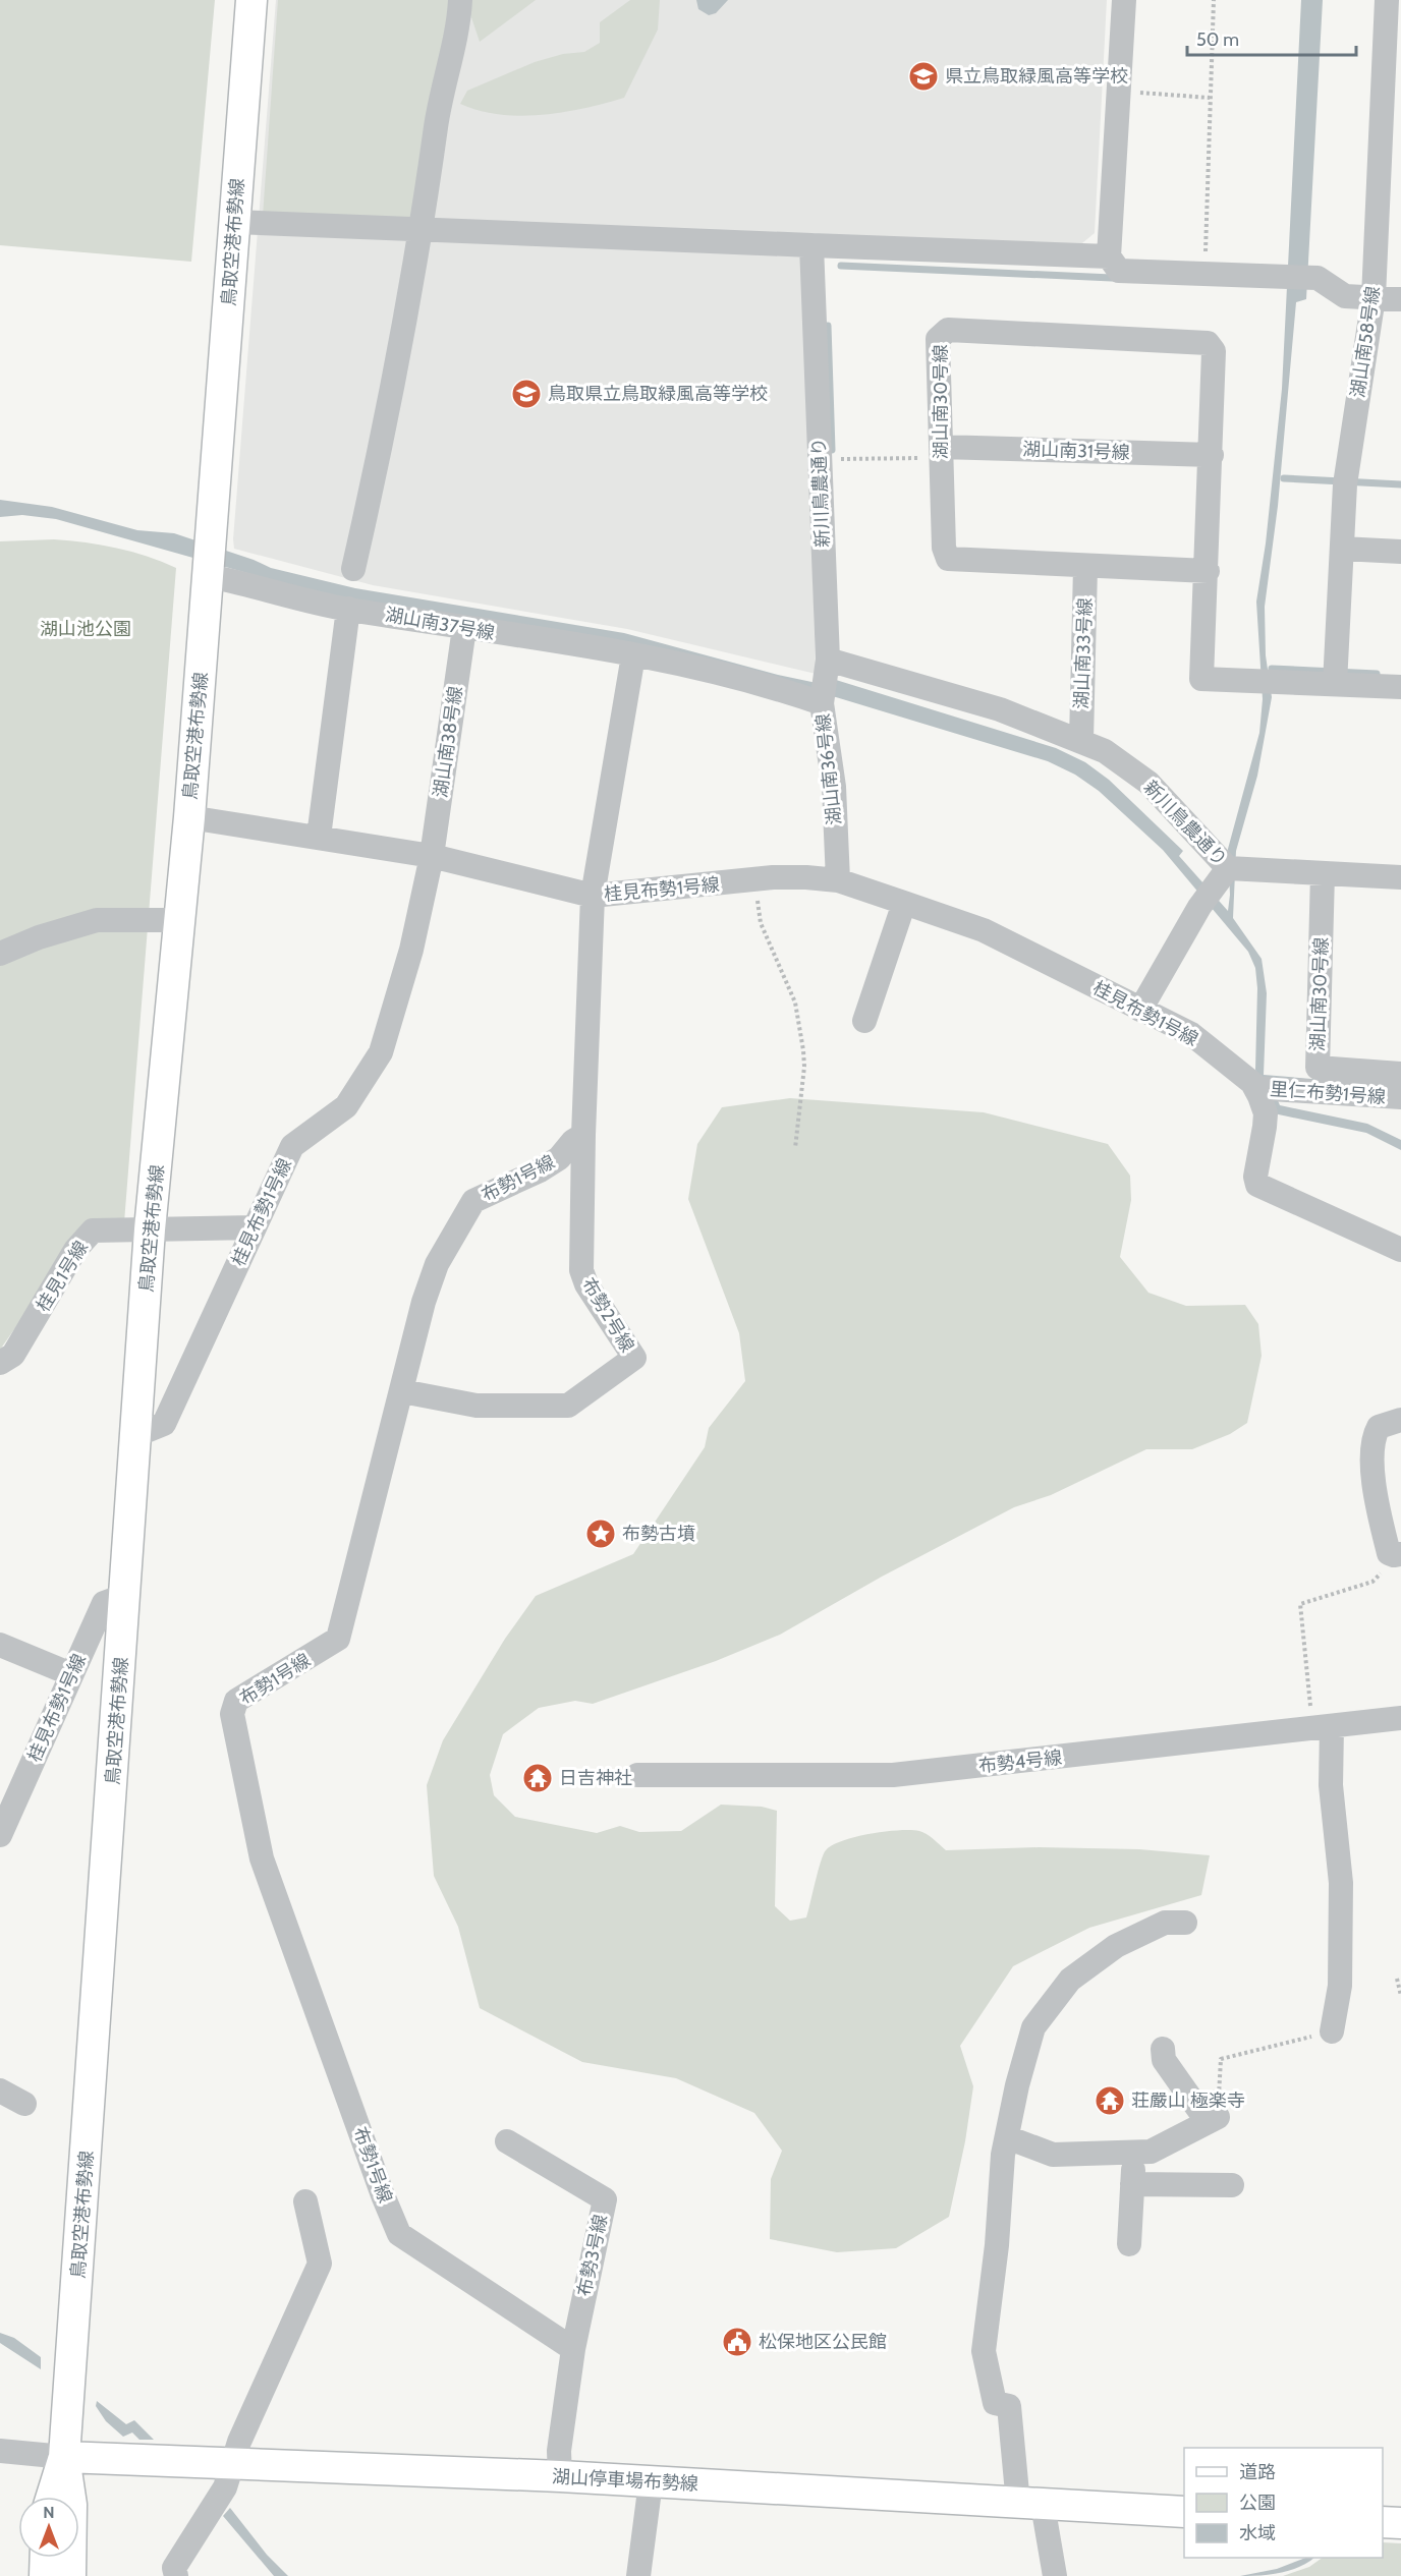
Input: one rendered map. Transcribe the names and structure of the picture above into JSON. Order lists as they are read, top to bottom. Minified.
{"streets":{"main road":["鳥取空港布勢線","湖山停車場布勢線"],"street":["湖山南58号線","湖山南30号線","湖山南31号線","新川鳥農通り","湖山南37号線","湖山南33号線","湖山南38号線","湖山南36号線","桂見布勢1号線","里仁布勢1号線","布勢1号線","桂見1号線","布勢2号線","布勢4号線","布勢3号線"]},"crossings":[["鳥取空港布勢線","湖山南37号線"],["鳥取空港布勢線","桂見布勢1号線"],["鳥取空港布勢線","桂見1号線"],["鳥取空港布勢線","湖山停車場布勢線"],["湖山南58号線","湖山南30号線"],["湖山南30号線","湖山南31号線"],["湖山南30号線","新川鳥農通り"],["湖山南30号線","湖山南33号線"],["新川鳥農通り","湖山南33号線"],["新川鳥農通り","湖山南36号線"],["湖山南37号線","湖山南38号線"],["湖山南37号線","湖山南36号線"],["湖山南38号線","桂見布勢1号線"],["湖山南36号線","桂見布勢1号線"],["桂見布勢1号線","里仁布勢1号線"],["桂見布勢1号線","桂見1号線"],["布勢1号線","布勢2号線"],["布勢1号線","布勢3号線"]],"parks":["湖山池公園"],"places":{"school or university":["県立鳥取緑風高等学校","鳥取県立鳥取緑風高等学校"],"place":["布勢古墳"],"temple":["日吉神社","荘嚴山 極楽寺"],"public building":["松保地区公民館"]},"legend":["道路","公園","水域"],"scale_bar":"50 m","north":"top"}
